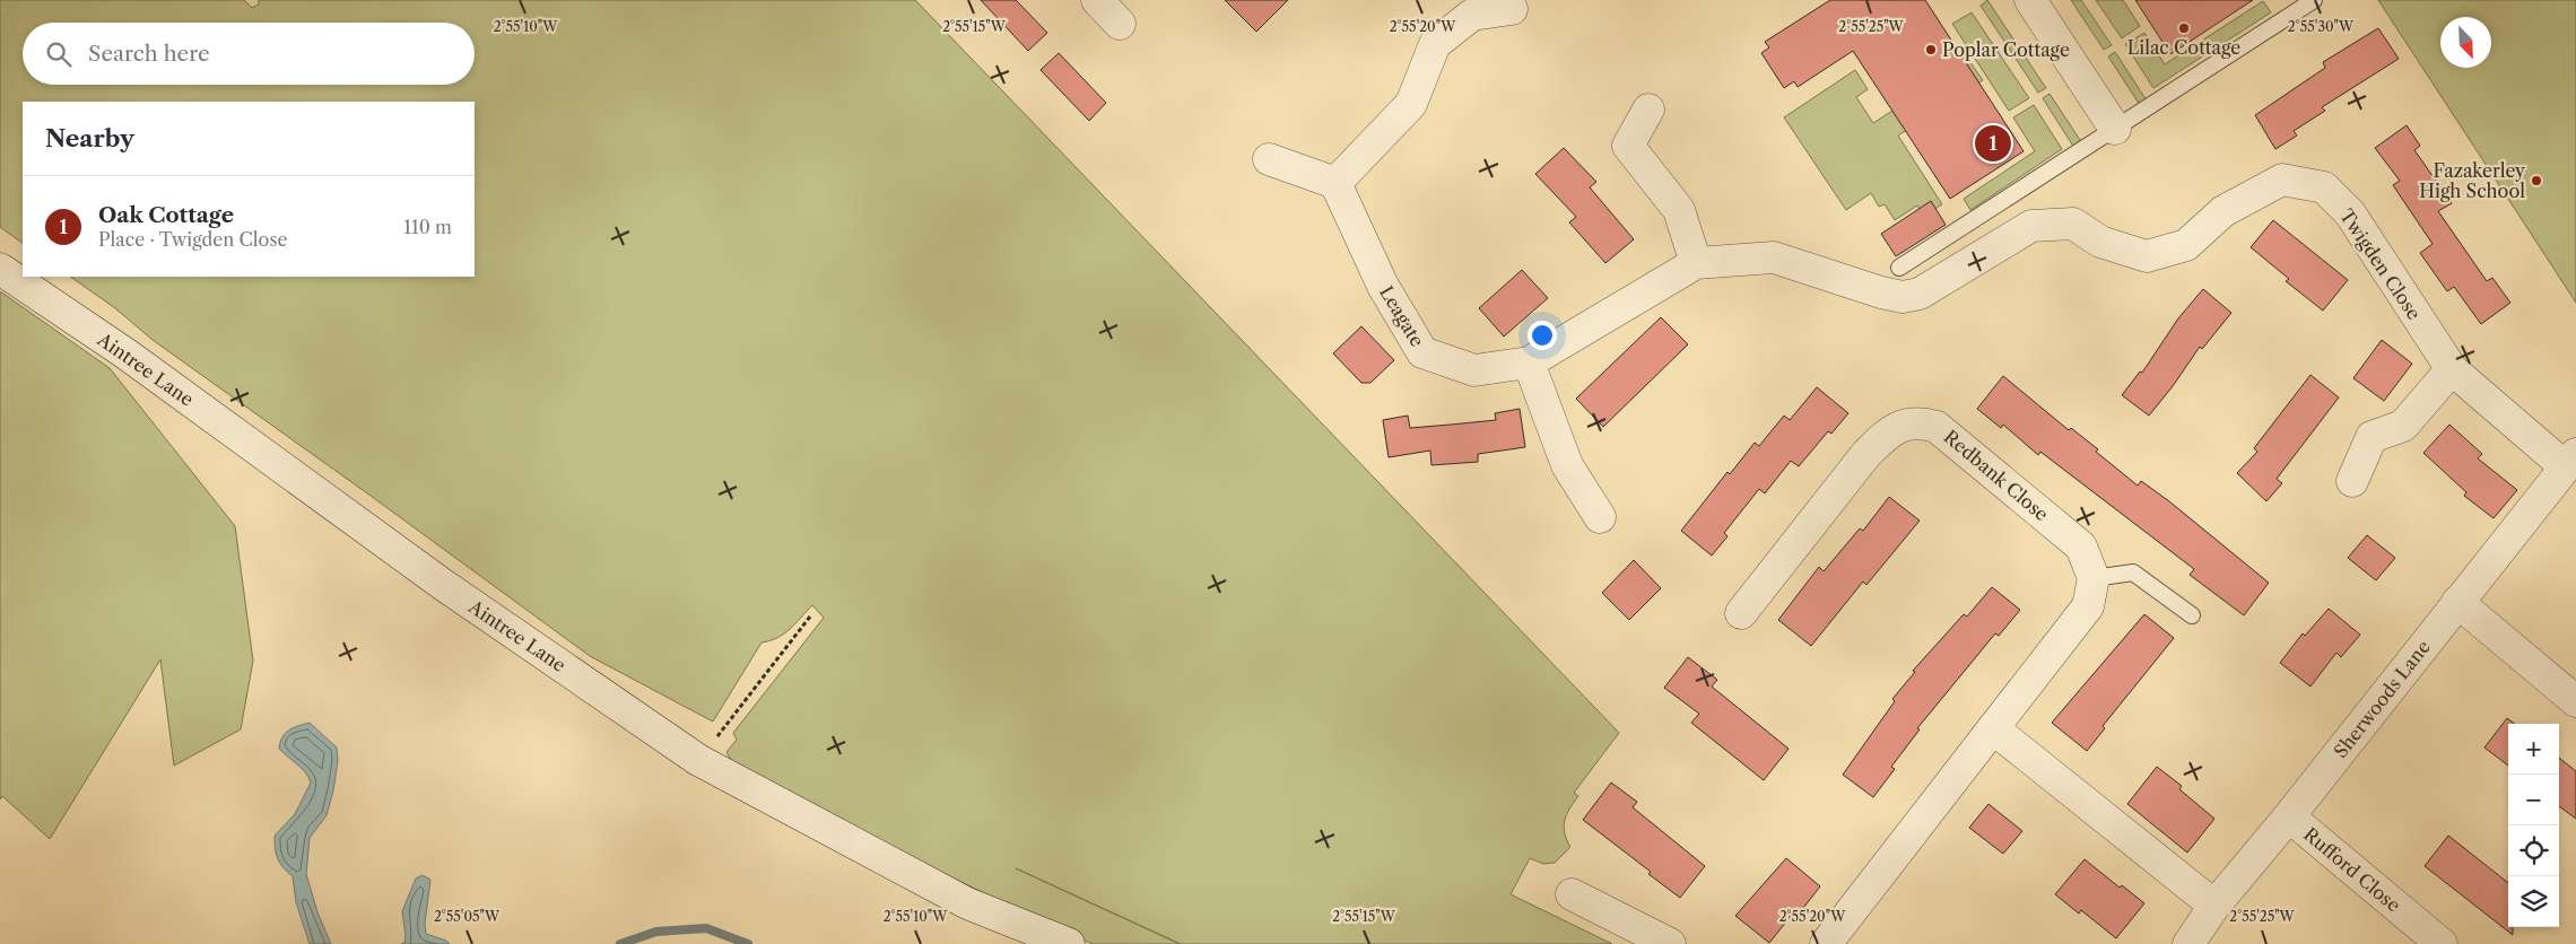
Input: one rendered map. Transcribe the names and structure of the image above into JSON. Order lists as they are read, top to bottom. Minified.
{"streets":{"street":["Twigden Close","Leagate","Aintree Lane","Redbank Close","Sherwoods Lane","Rufford Close"]},"crossings":[["Twigden Close","Leagate"],["Twigden Close","Sherwoods Lane"],["Sherwoods Lane","Rufford Close"]],"places":["Lilac Cottage","Poplar Cottage","Fazakerley High School"],"north":"bottom right","page":{"search":"Search here","heading":"Nearby","pins":"1","list":[{"mark":"1","name":"Oak Cottage","note":"Place · Twigden Close","value":"110 m"}],"map_buttons":["+","−"]},"coordinates":["2°55'10\"W","2°55'15\"W","2°55'20\"W","2°55'25\"W","2°55'30\"W","2°55'05\"W"]}
